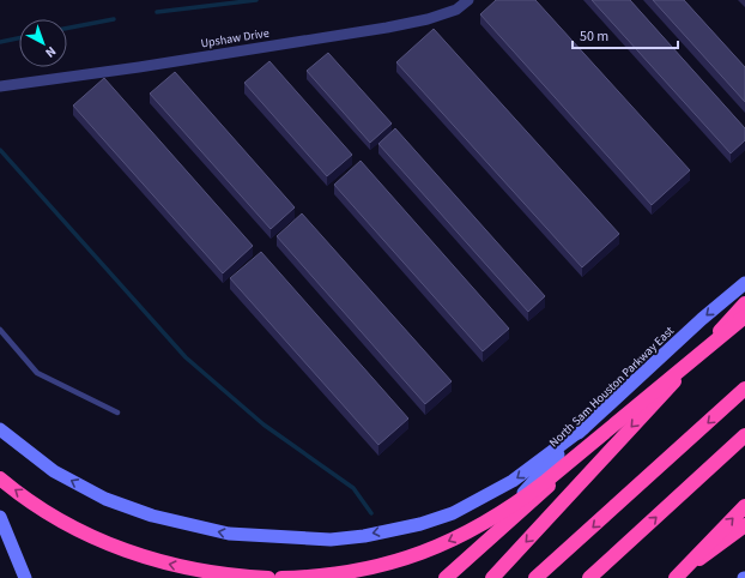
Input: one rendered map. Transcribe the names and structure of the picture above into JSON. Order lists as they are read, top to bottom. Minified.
{"streets":{"main road":["North Sam Houston Parkway East"],"street":["Upshaw Drive"]},"one_way":["North Sam Houston Parkway East"],"scale_bar":"50 m","north":"bottom right"}
